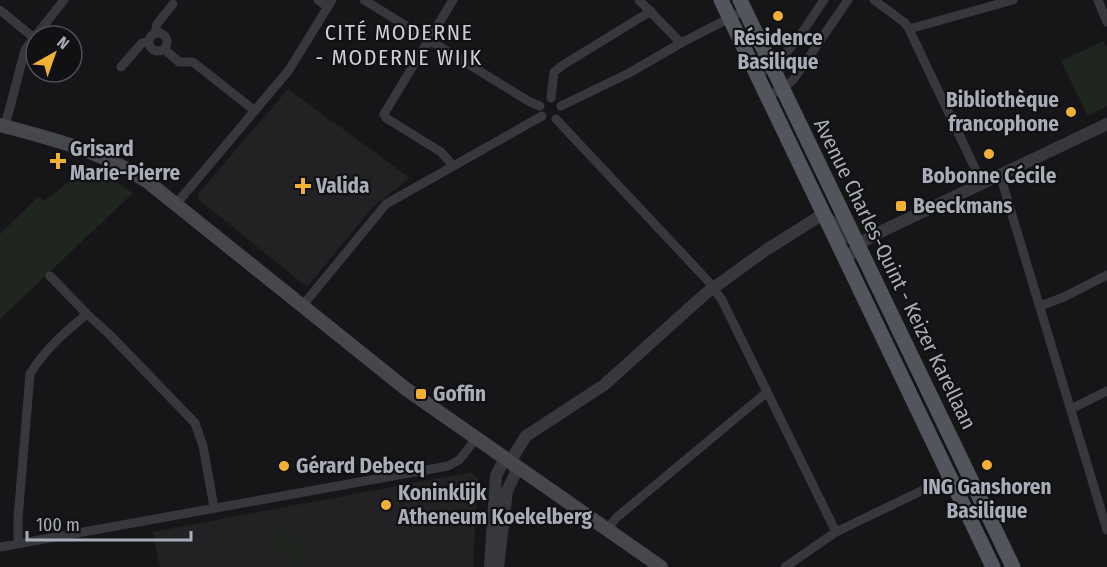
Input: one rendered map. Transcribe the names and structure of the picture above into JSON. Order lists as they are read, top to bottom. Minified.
{"streets":{"main road":["Avenue Charles-Quint - Keizer Karellaan"]},"districts":["CITÉ MODERNE - MODERNE WIJK"],"places":{"other":["Résidence Basilique","Bibliothèque francophone","Bobonne Cécile","ING Ganshoren Basilique","Gérard Debecq","Koninklijk Atheneum Koekelberg"],"health":["Grisard Marie-Pierre","Valida"],"transit":["Beeckmans","Goffin"]},"scale_bar":"100 m","north":"top right"}
